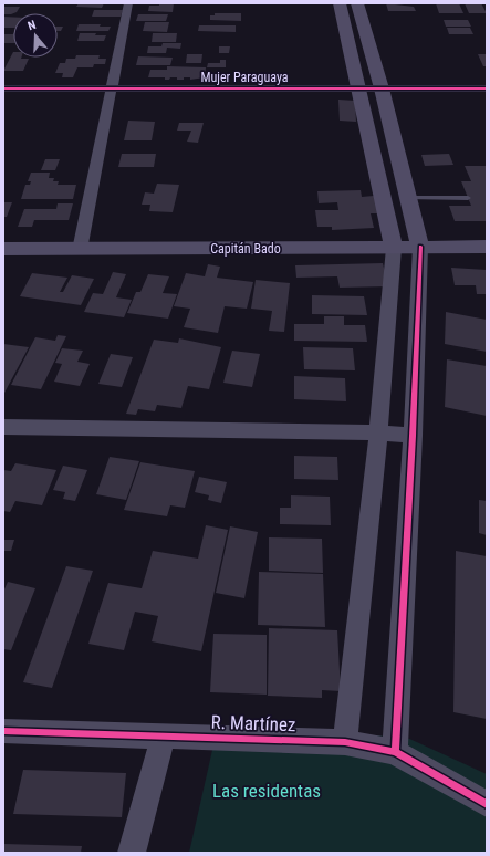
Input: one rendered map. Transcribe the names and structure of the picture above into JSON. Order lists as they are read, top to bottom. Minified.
{"streets":{"main road":["Capitán Bado"],"street":["Mujer Paraguaya","R. Martínez"]},"parks":["Las residentas"],"north":"top"}
